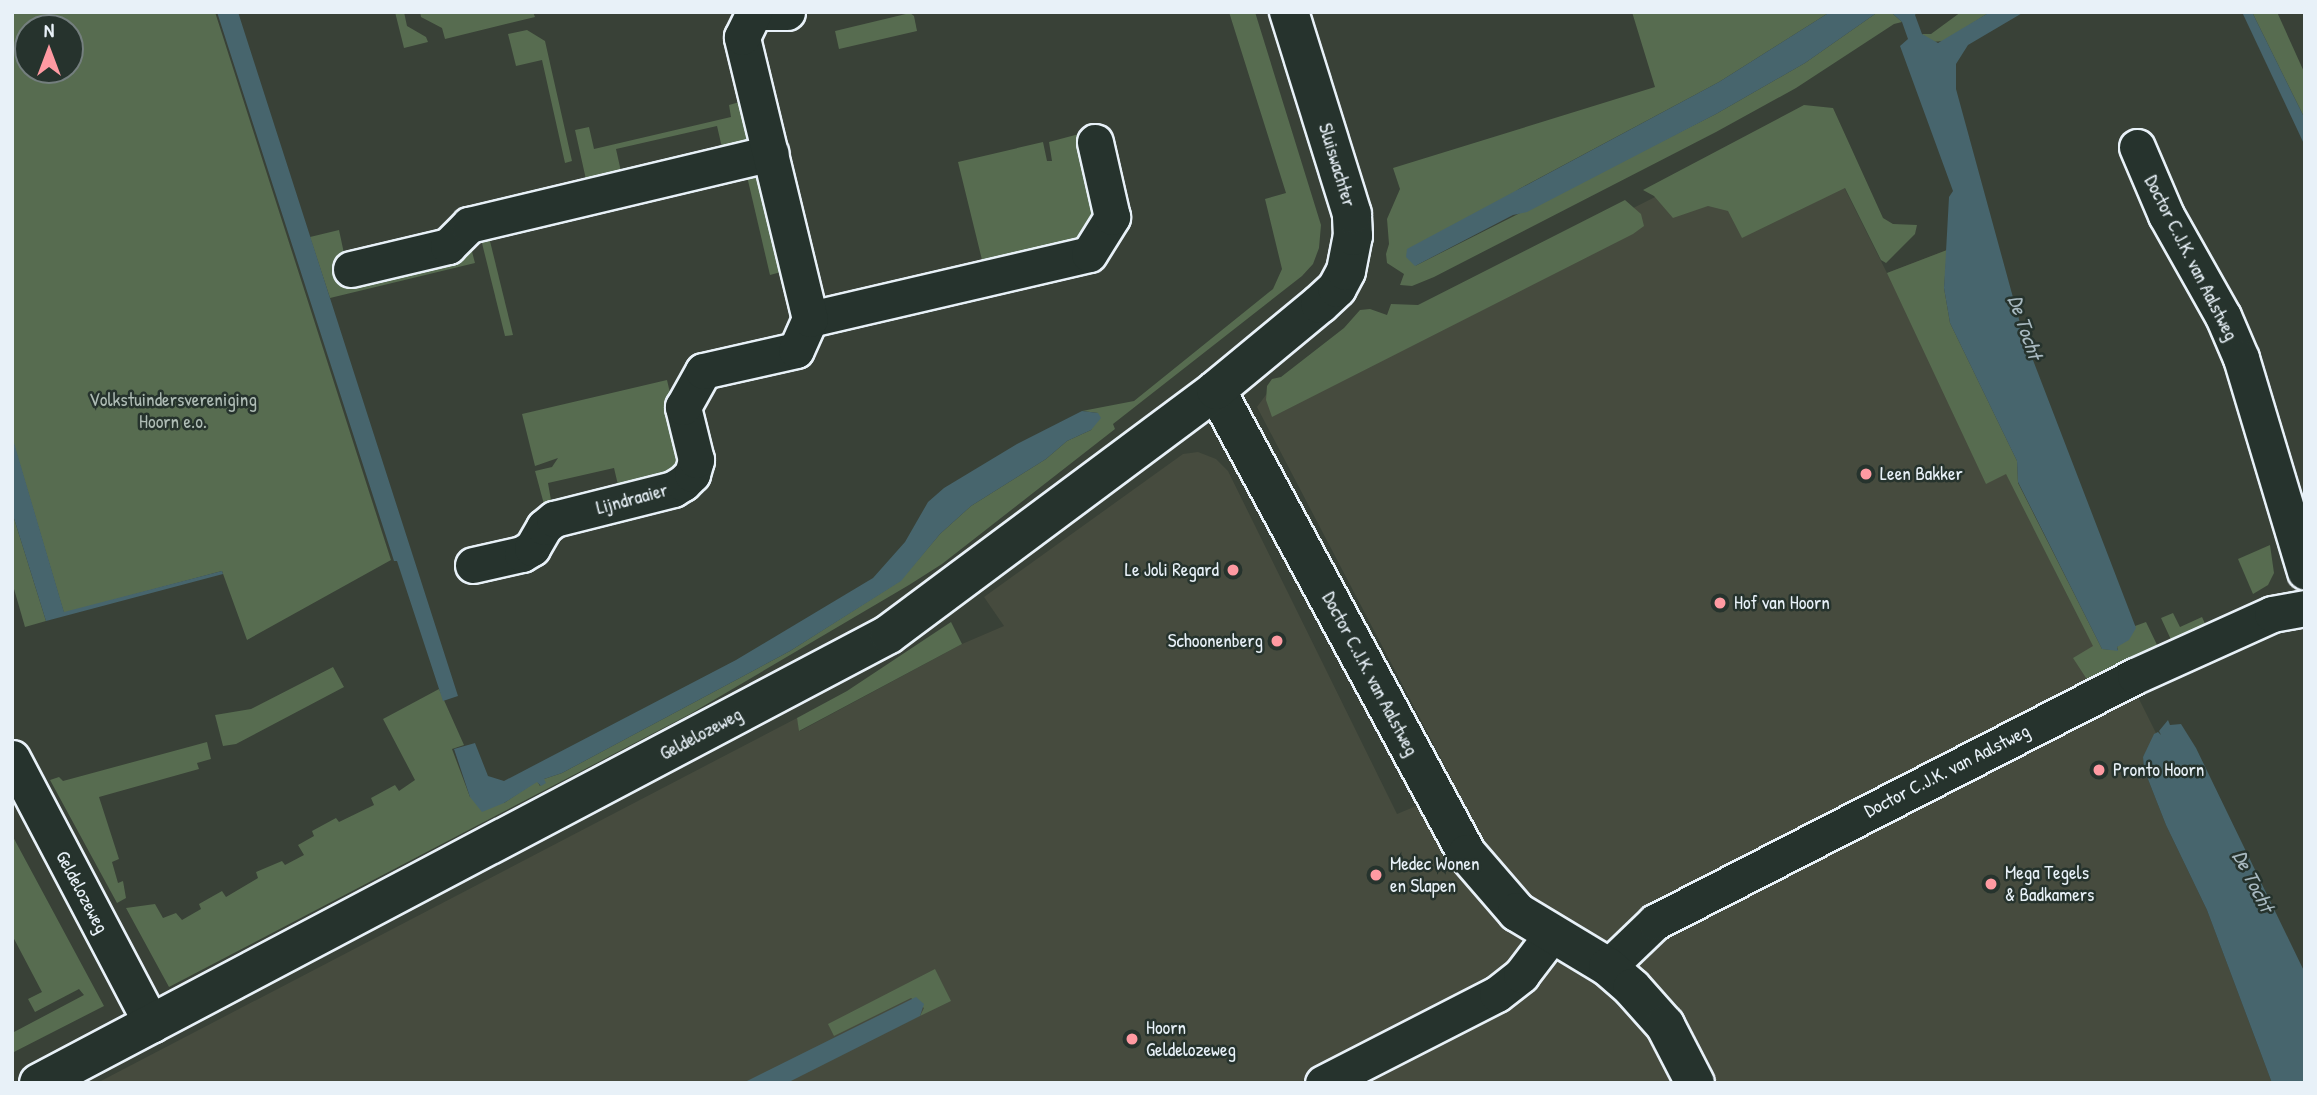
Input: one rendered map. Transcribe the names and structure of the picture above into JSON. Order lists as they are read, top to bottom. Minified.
{"streets":{"street":["Sluiswachter","Doctor C.J.K. van Aalstweg","Lijndraaier","Geldelozeweg"]},"crossings":[["Sluiswachter","Doctor C.J.K. van Aalstweg"],["Sluiswachter","Geldelozeweg"],["Doctor C.J.K. van Aalstweg","Geldelozeweg"]],"water":["De Tocht"],"parks":["Volkstuindersvereniging Hoorn e.o."],"places":["Leen Bakker","Le Joli Regard","Hof van Hoorn","Schoonenberg","Pronto Hoorn","Medec Wonen en Slapen","Mega Tegels & Badkamers","Hoorn Geldelozeweg"],"north":"top"}
